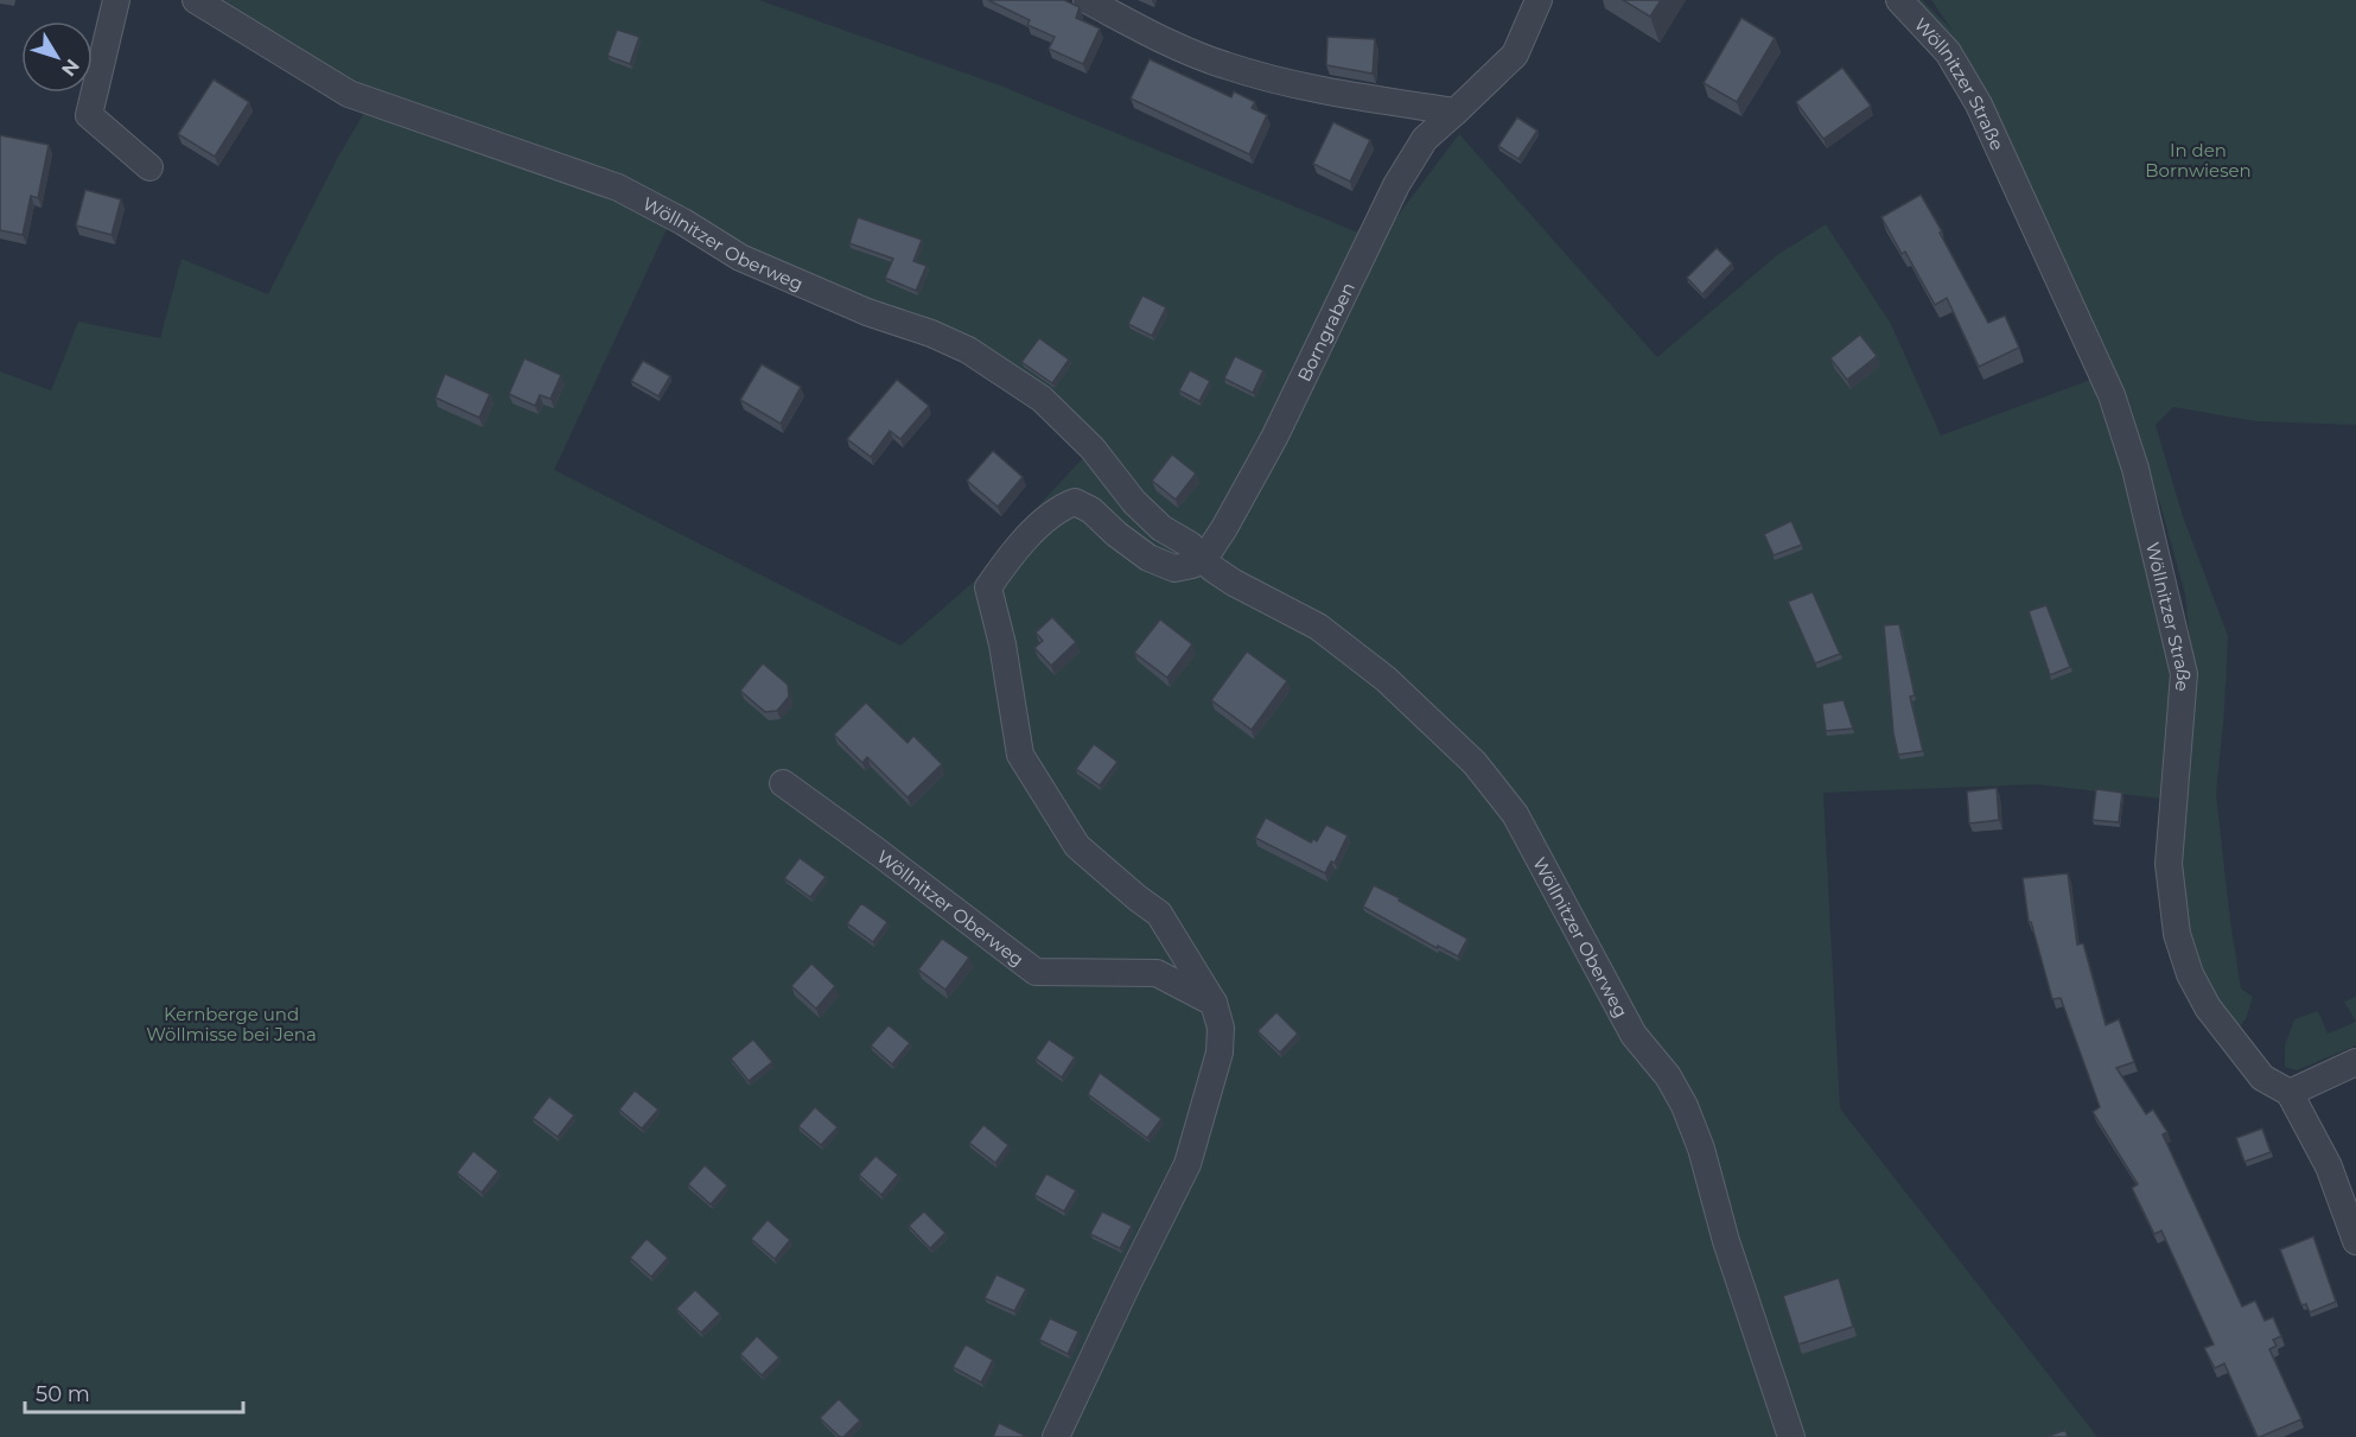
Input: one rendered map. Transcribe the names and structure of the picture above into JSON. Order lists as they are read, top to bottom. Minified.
{"streets":{"street":["Wöllnitzer Straße","Wöllnitzer Oberweg","Borngraben"]},"crossings":[["Wöllnitzer Oberweg","Borngraben"]],"parks":["In den Bornwiesen","Kernberge und Wöllmisse bei Jena"],"scale_bar":"50 m","north":"bottom right"}
